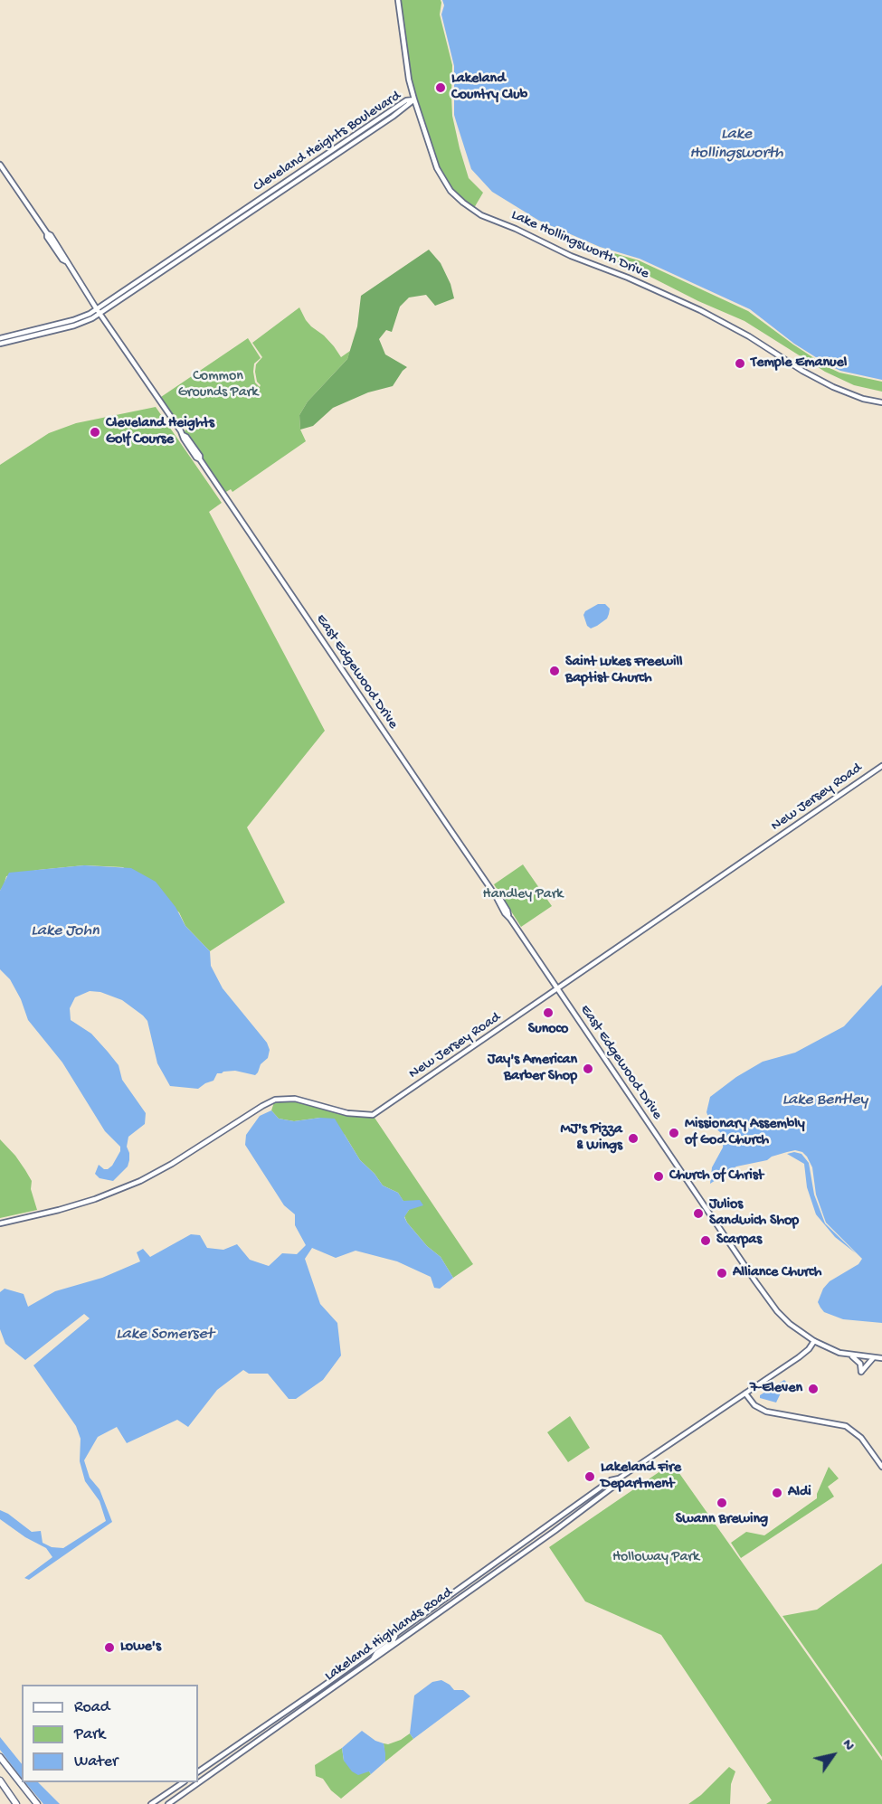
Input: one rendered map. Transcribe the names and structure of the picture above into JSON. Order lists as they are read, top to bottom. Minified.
{"streets":{"street":["Cleveland Heights Boulevard","Lake Hollingsworth Drive","East Edgewood Drive","New Jersey Road","Lakeland Highlands Road"]},"crossings":[["Cleveland Heights Boulevard","Lake Hollingsworth Drive"],["Cleveland Heights Boulevard","East Edgewood Drive"],["East Edgewood Drive","New Jersey Road"],["East Edgewood Drive","Lakeland Highlands Road"]],"water":["Lake Hollingsworth","Lake John","Lake Bentley","Lake Somerset"],"parks":["Common Grounds Park","Handley Park","Holloway Park"],"places":["Lakeland Country Club","Temple Emanuel","Cleveland Heights Golf Course","Saint Lukes Freewill Baptist Church","Sunoco","Jay's American Barber Shop","Missionary Assembly of God Church","MJ's Pizza & Wings","Church of Christ","Julios Sandwich Shop","Scarpas","Alliance Church","7-Eleven","Lakeland Fire Department","Aldi","Swann Brewing","Lowe's"],"legend":["Road","Park","Water"],"north":"top right"}
